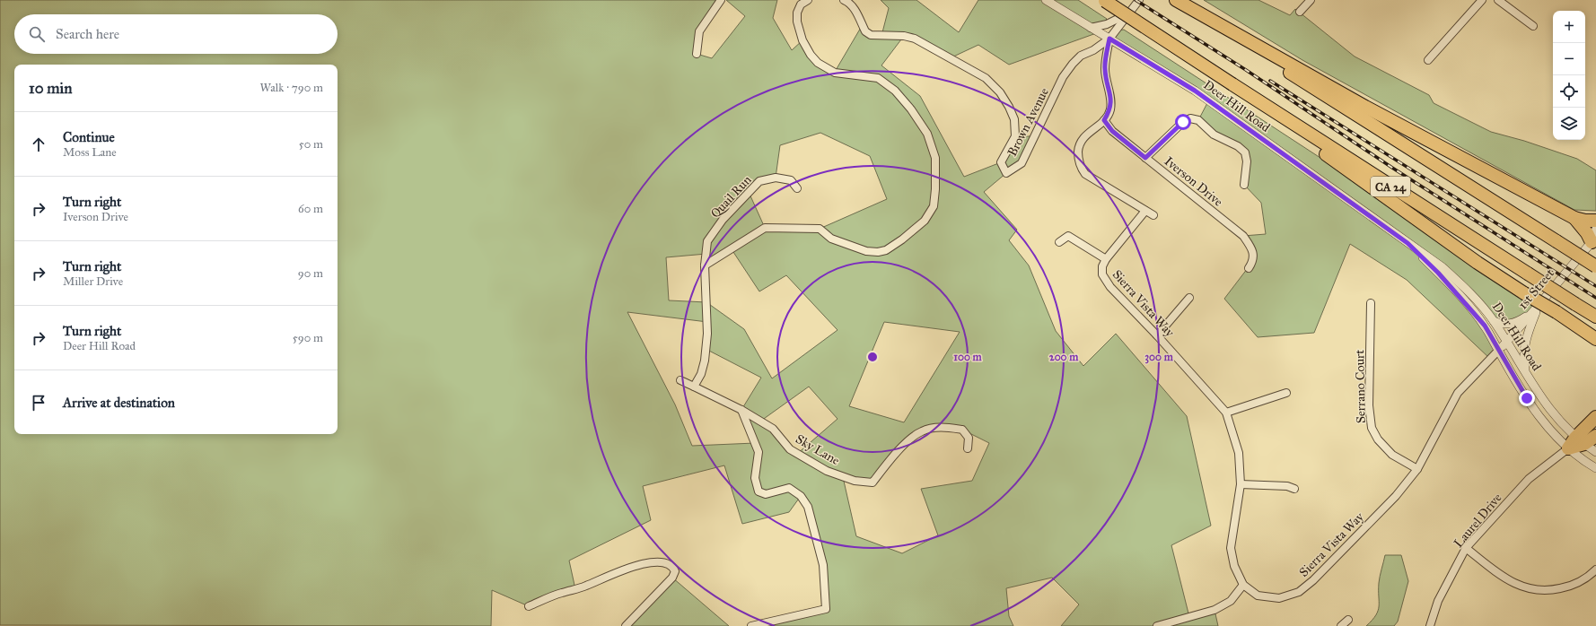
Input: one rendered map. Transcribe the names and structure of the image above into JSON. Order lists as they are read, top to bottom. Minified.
{"streets":{"highway":["CA 24"],"street":["Deer Hill Road","Brown Avenue","Iverson Drive","Quail Run","1st Street","Sierra Vista Way","Serrano Court","Sky Lane","Laurel Drive"]},"crossings":[["Deer Hill Road","Brown Avenue"],["Deer Hill Road","1st Street"],["Deer Hill Road","Sierra Vista Way"],["Deer Hill Road","Laurel Drive"],["1st Street","Sierra Vista Way"],["Sierra Vista Way","Serrano Court"]],"page":{"map_buttons":["+","−"],"search":"Search here","heading":["10 min","Walk · 790 m"],"list":[["Continue","Moss Lane","50 m"],["Turn right","Iverson Drive","60 m"],["Turn right","Miller Drive","90 m"],["Turn right","Deer Hill Road","590 m"],"Arrive at destination"]},"rings":["100 m","200 m","300 m"]}
